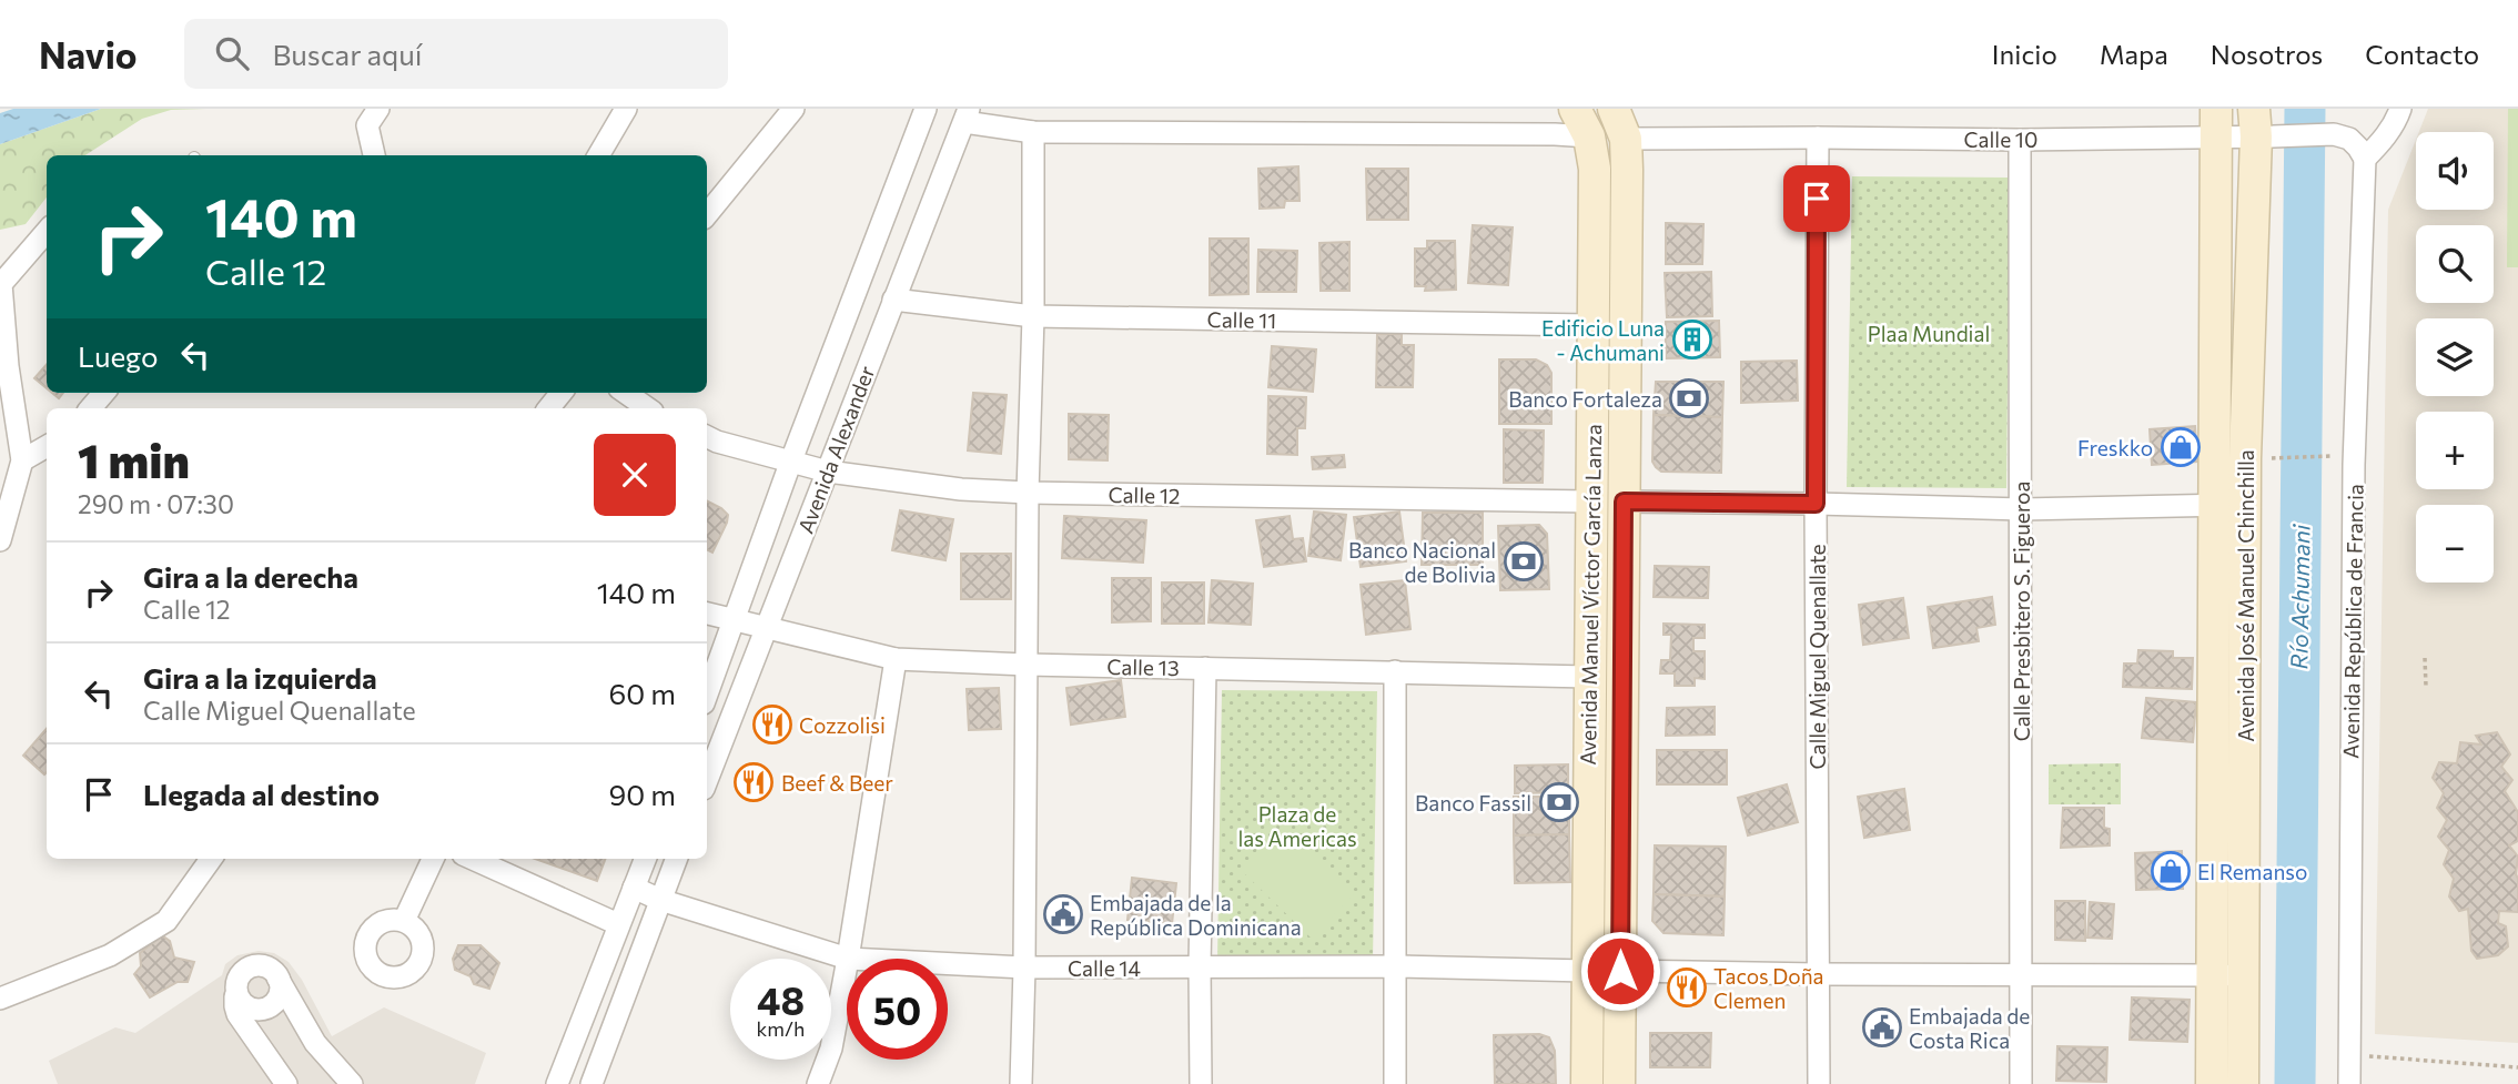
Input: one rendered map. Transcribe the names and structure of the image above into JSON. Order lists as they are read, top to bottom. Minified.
{"streets":{"main road":["Avenida Manuel Víctor García Lanza","Avenida José Manuel Chinchilla"],"street":["Calle 10","Calle 11","Avenida Alexander","Calle 12","Calle Presbitero S. Figueroa","Avenida República de Francia","Calle Miguel Quenallate","Calle 13","Calle 14"]},"crossings":[["Calle 10","Avenida Manuel Víctor García Lanza"],["Calle 10","Avenida José Manuel Chinchilla"],["Calle 10","Calle Presbitero S. Figueroa"],["Calle 10","Avenida República de Francia"],["Calle 10","Calle Miguel Quenallate"],["Calle 11","Avenida Alexander"],["Calle 11","Avenida Manuel Víctor García Lanza"],["Avenida Alexander","Calle 12"],["Avenida Alexander","Calle 13"],["Calle 12","Avenida Manuel Víctor García Lanza"],["Avenida Manuel Víctor García Lanza","Calle 13"],["Avenida Manuel Víctor García Lanza","Calle 14"]],"water":["Río Achumani"],"parks":["Plaa Mundial","Plaza de las Americas"],"places":{"building":["Edificio Luna - Achumani"],"bank":["Banco Fortaleza","Banco Nacional de Bolivia","Banco Fassil"],"shop":["Freskko","El Remanso"],"restaurant":["Cozzolisi","Beef & Beer","Tacos Doña Clemen"],"public building":["Embajada de la República Dominicana","Embajada de Costa Rica"]},"page":{"header":"Navio","search":"Buscar aquí","nav":["Inicio","Mapa","Nosotros","Contacto"],"map_buttons":["+","−"],"turn":["140 m","Calle 12"],"then":"Luego","heading":["1 min","290 m · 07:30"],"list":[{"name":"Gira a la derecha","note":"Calle 12","value":"140 m"},{"name":"Gira a la izquierda","note":"Calle Miguel Quenallate","value":"60 m"},{"name":"Llegada al destino","value":"90 m"}],"speed":"48 km/h","limit":"50"}}
